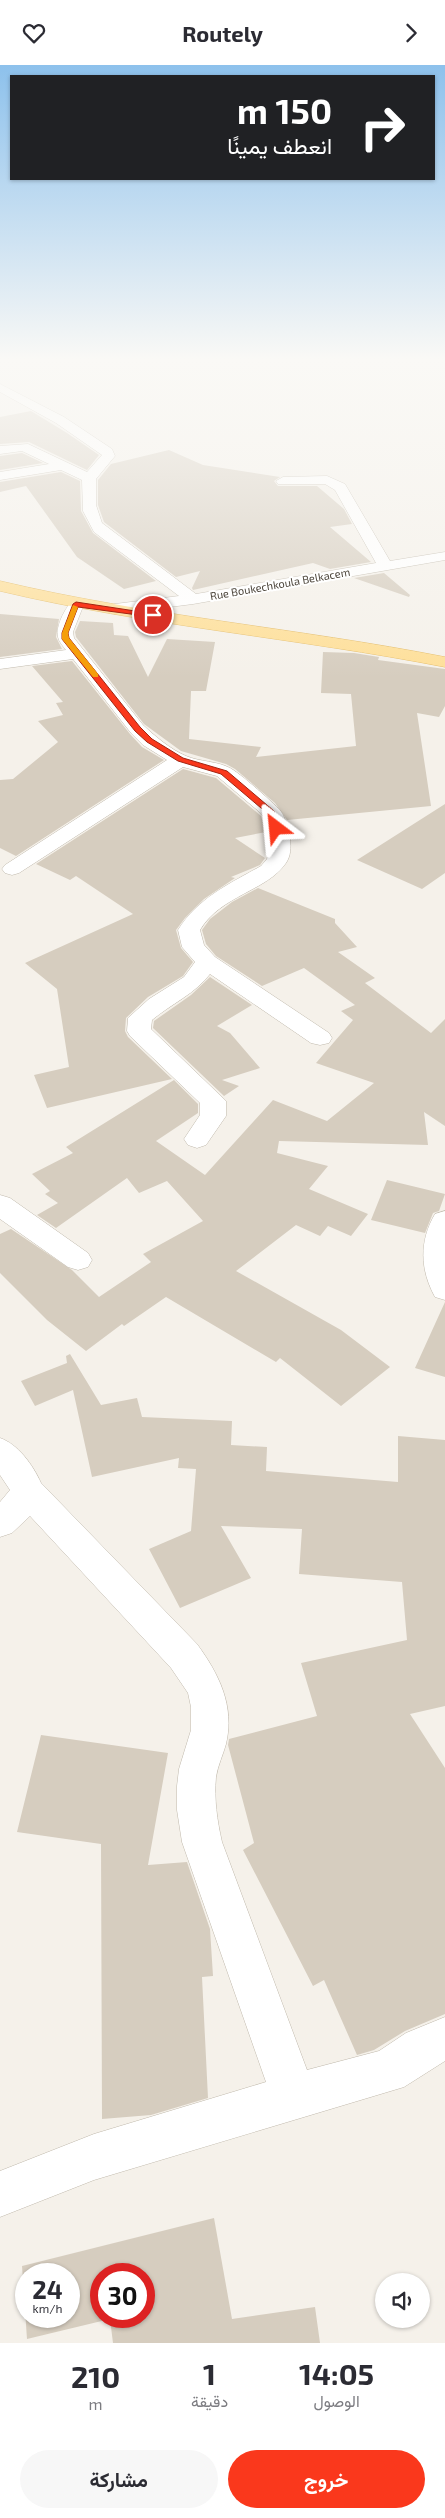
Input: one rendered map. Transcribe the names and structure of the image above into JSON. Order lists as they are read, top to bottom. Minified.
{"streets":{"street":["Rue Boukechkoula Belkacem"]},"page":{"header":"Routely","turn":["150 m","انعطف يمينًا"],"speed":"24 km/h","limit":"30","eta":["14:05","الوصول","1","دقيقة","210","m"],"buttons":["خروج","مشاركة"]}}
